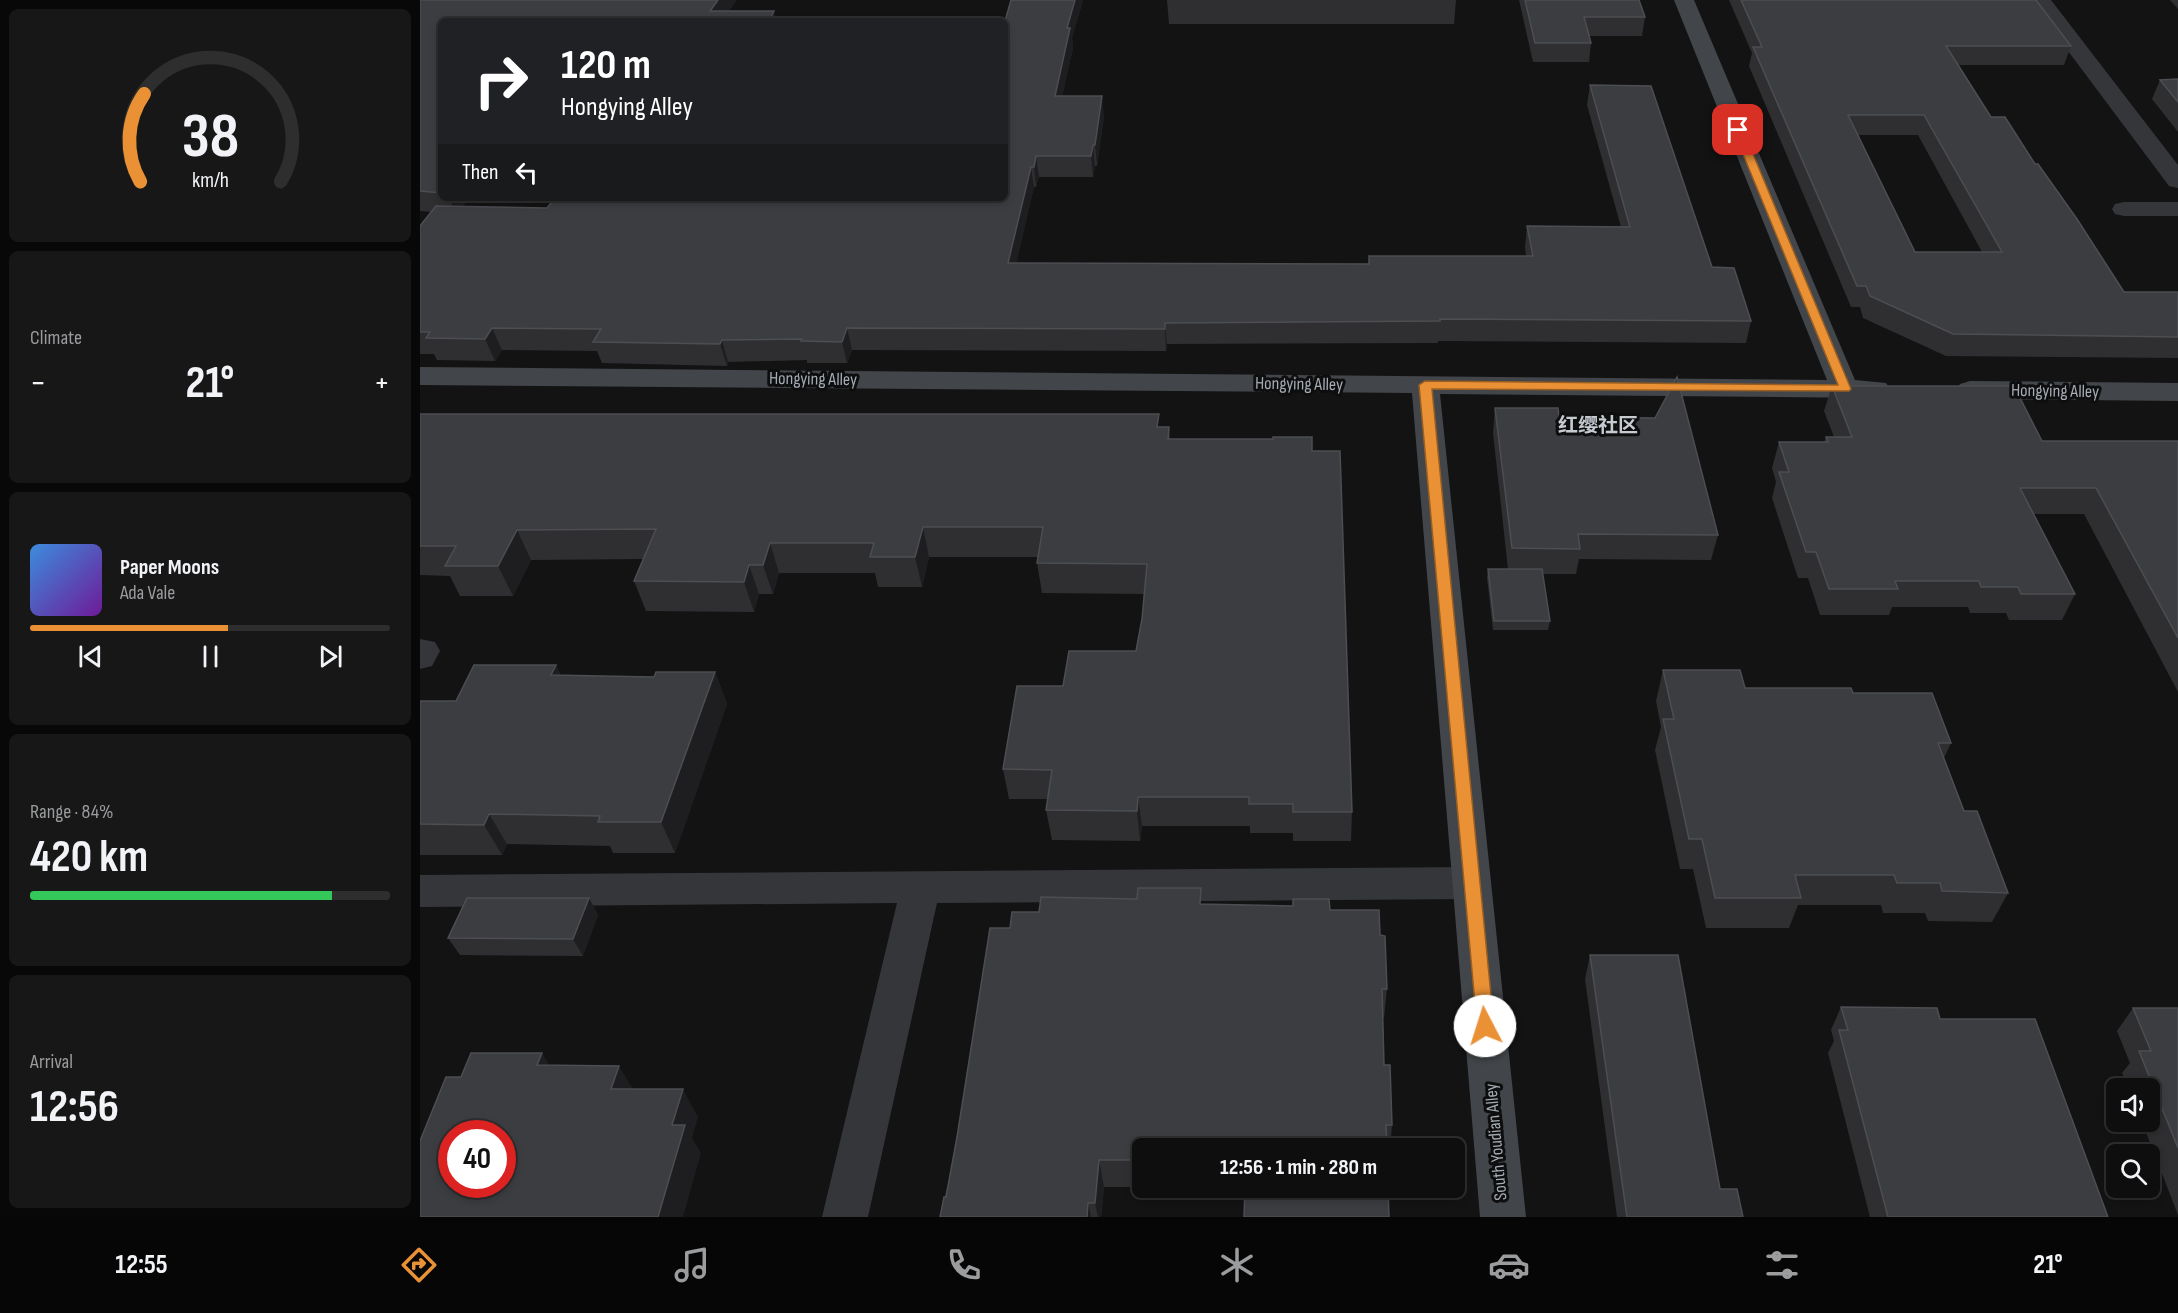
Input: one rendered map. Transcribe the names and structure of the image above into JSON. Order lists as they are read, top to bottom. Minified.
{"streets":{"street":["Hongying Alley","South Youdian Alley"]},"crossings":[["Hongying Alley","South Youdian Alley"]],"districts":["红缨社区"],"page":{"turn":["120 m","Hongying Alley"],"then":"Then","tile":["Climate",["Range · 84%","420 km"],["Arrival","12:56"]],"heat":["−","21°","+"],"song":["Paper Moons","Ada Vale"],"limit":"40","trip":"12:56 · 1 min · 280 m","tabs":["12:55","21°"],"gauge":["38","km/h"]}}
